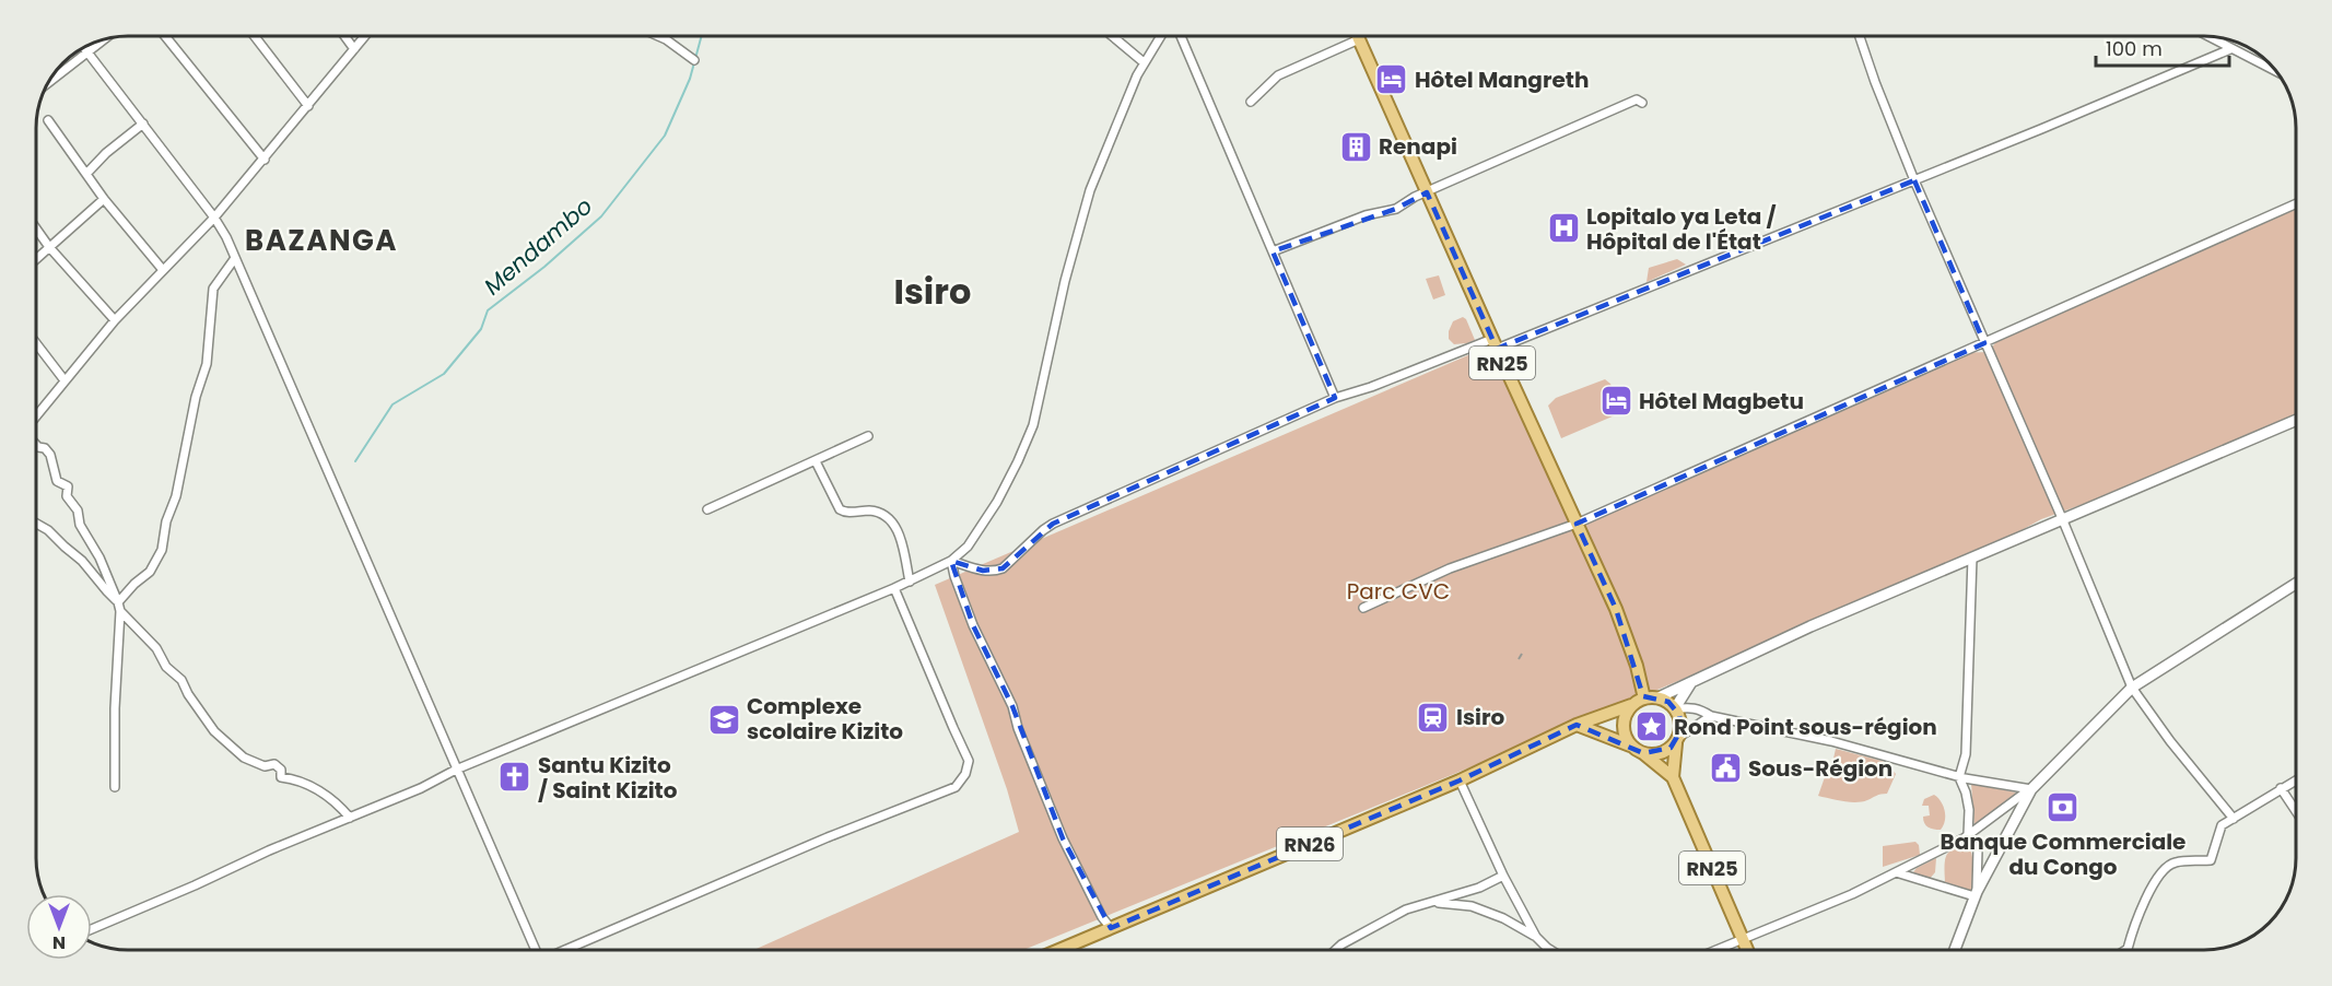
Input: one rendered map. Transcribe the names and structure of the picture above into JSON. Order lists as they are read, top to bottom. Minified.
{"streets":{"main road":["RN25","RN26"]},"crossings":[["RN25","RN26"]],"districts":["BAZANGA","Isiro"],"water":["Mendambo"],"parks":["Parc CVC"],"places":{"hotel":["Hôtel Mangreth","Hôtel Magbetu"],"building":["Renapi"],"hospital":["Lopitalo ya Leta / Hôpital de l'État"],"station":["Isiro"],"school or university":["Complexe scolaire Kizito"],"place":["Rond Point sous-région"],"public building":["Sous-Région"],"church":["Santu Kizito / Saint Kizito"],"bank":["Banque Commerciale du Congo"]},"scale_bar":"100 m","north":"bottom"}
